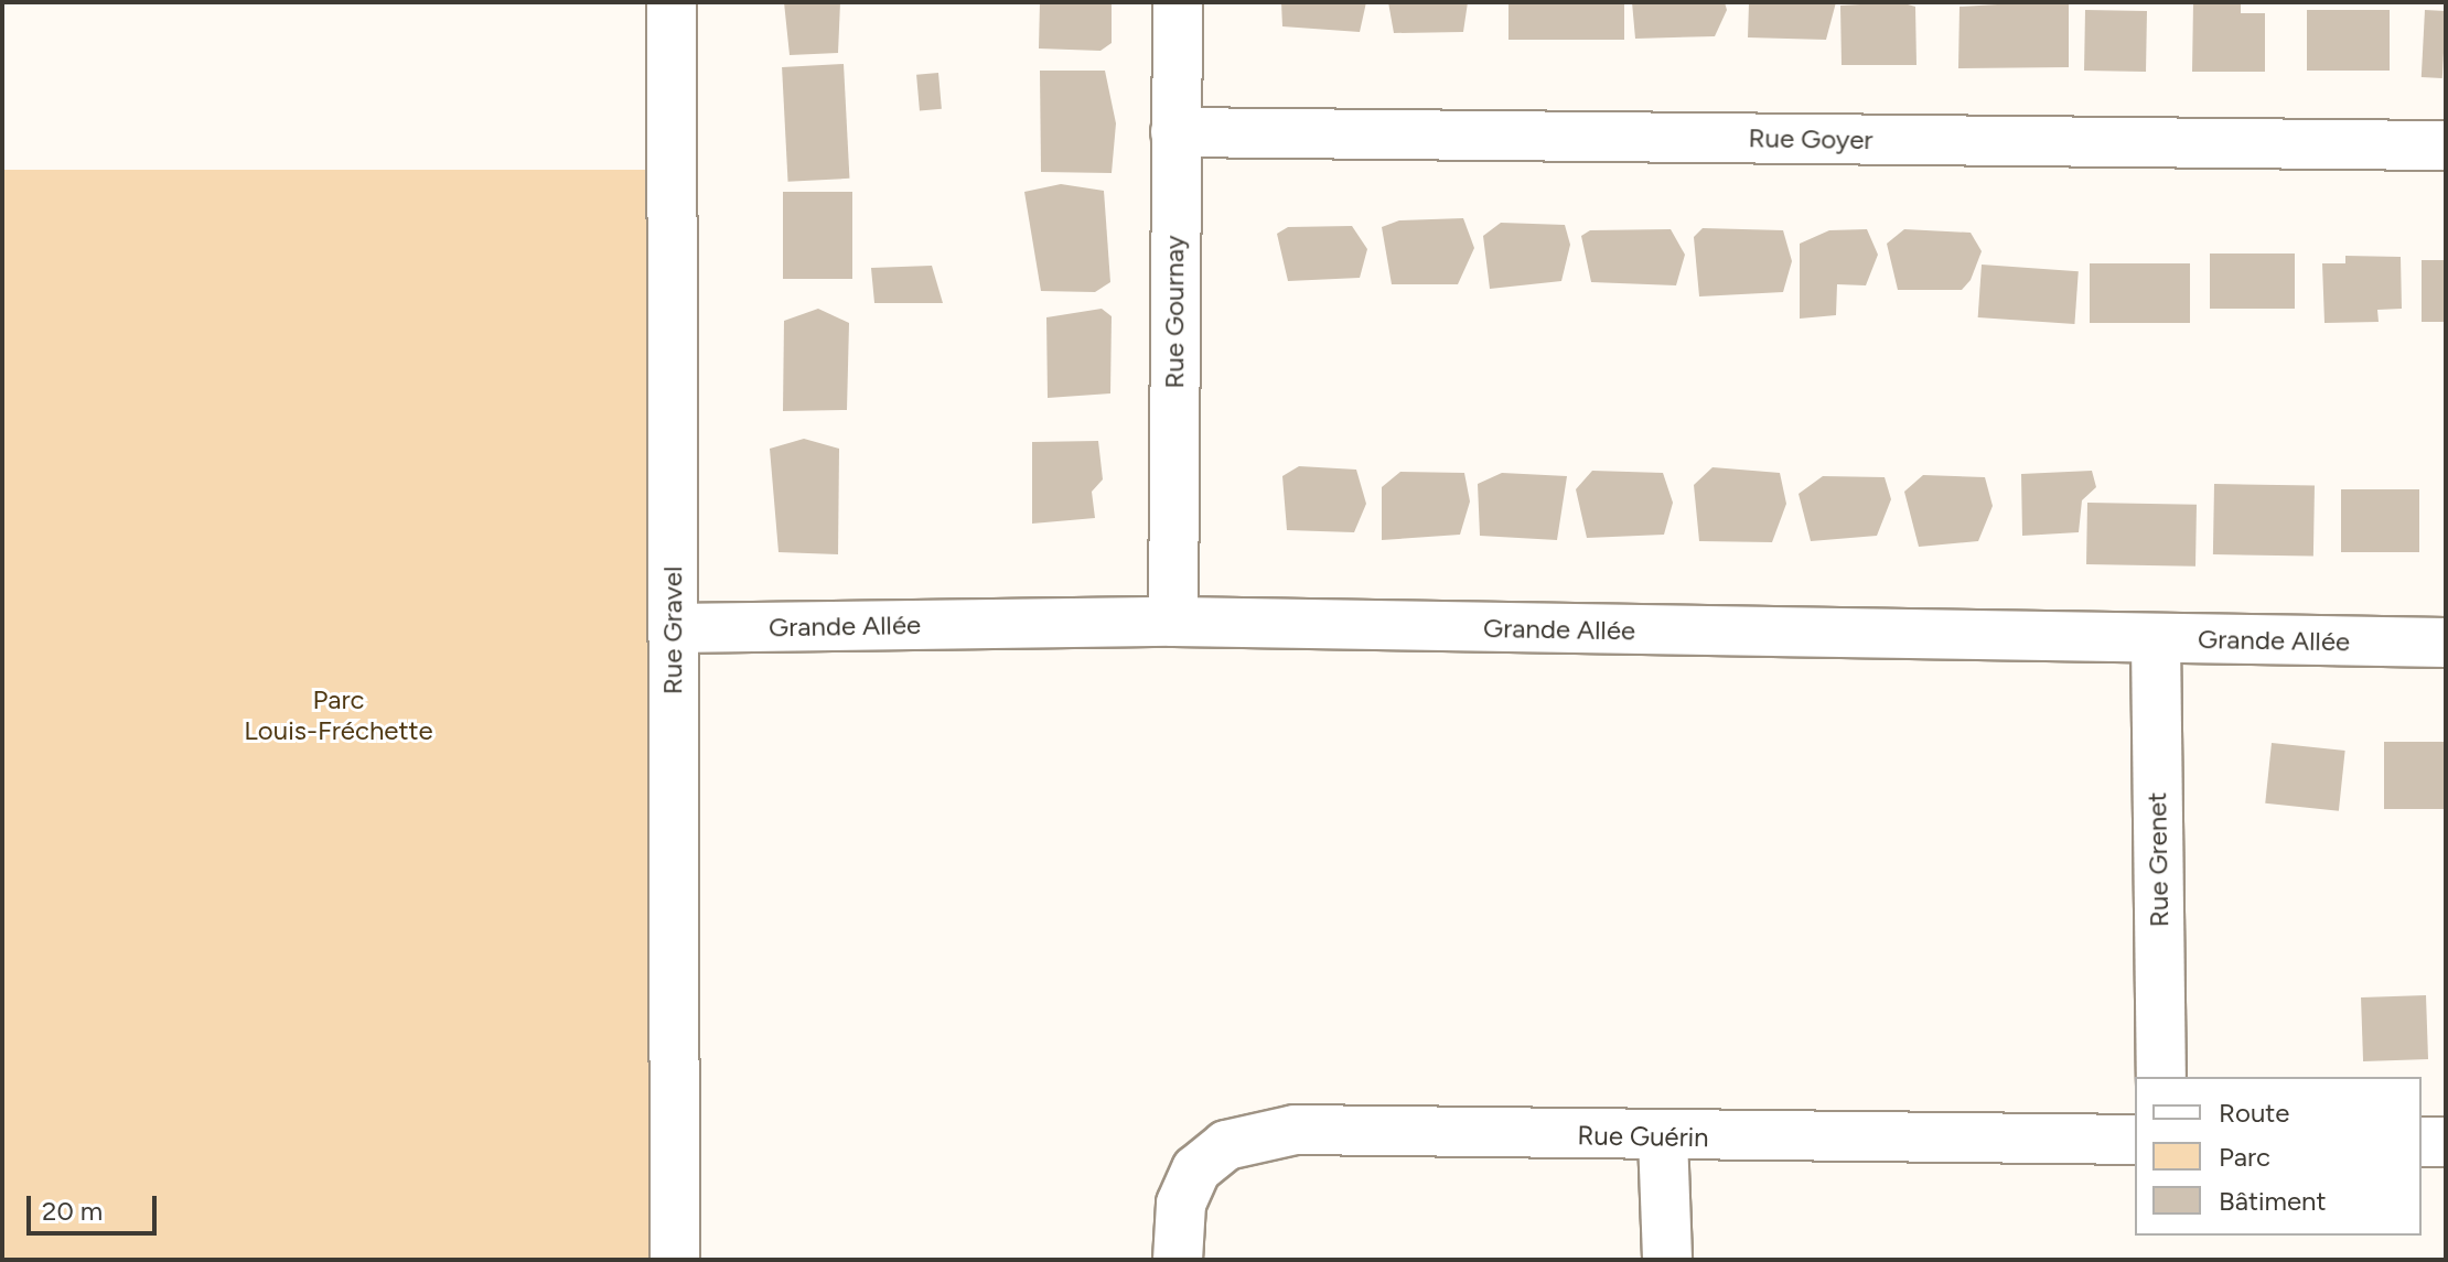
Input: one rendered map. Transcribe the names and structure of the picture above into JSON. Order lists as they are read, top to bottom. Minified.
{"streets":{"street":["Rue Goyer","Rue Gournay","Grande Allée","Rue Gravel","Rue Grenet","Rue Guérin"]},"crossings":[["Rue Goyer","Rue Gournay"],["Rue Gournay","Grande Allée"],["Grande Allée","Rue Gravel"],["Grande Allée","Rue Grenet"]],"parks":["Parc Louis-Fréchette"],"legend":["Route","Parc","Bâtiment"],"scale_bar":"20 m"}
